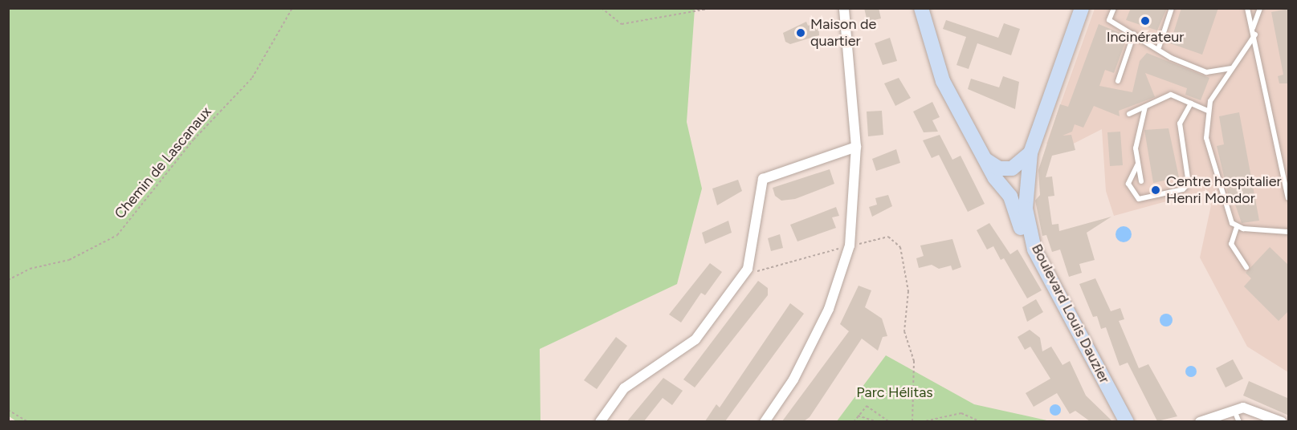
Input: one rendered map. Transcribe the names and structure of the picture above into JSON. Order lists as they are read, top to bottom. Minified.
{"streets":{"main road":["Boulevard Louis Dauzier"],"path":["Chemin de Lascanaux"]},"parks":["Parc Hélitas"],"places":["Incinérateur","Maison de quartier","Centre hospitalier Henri Mondor"]}
